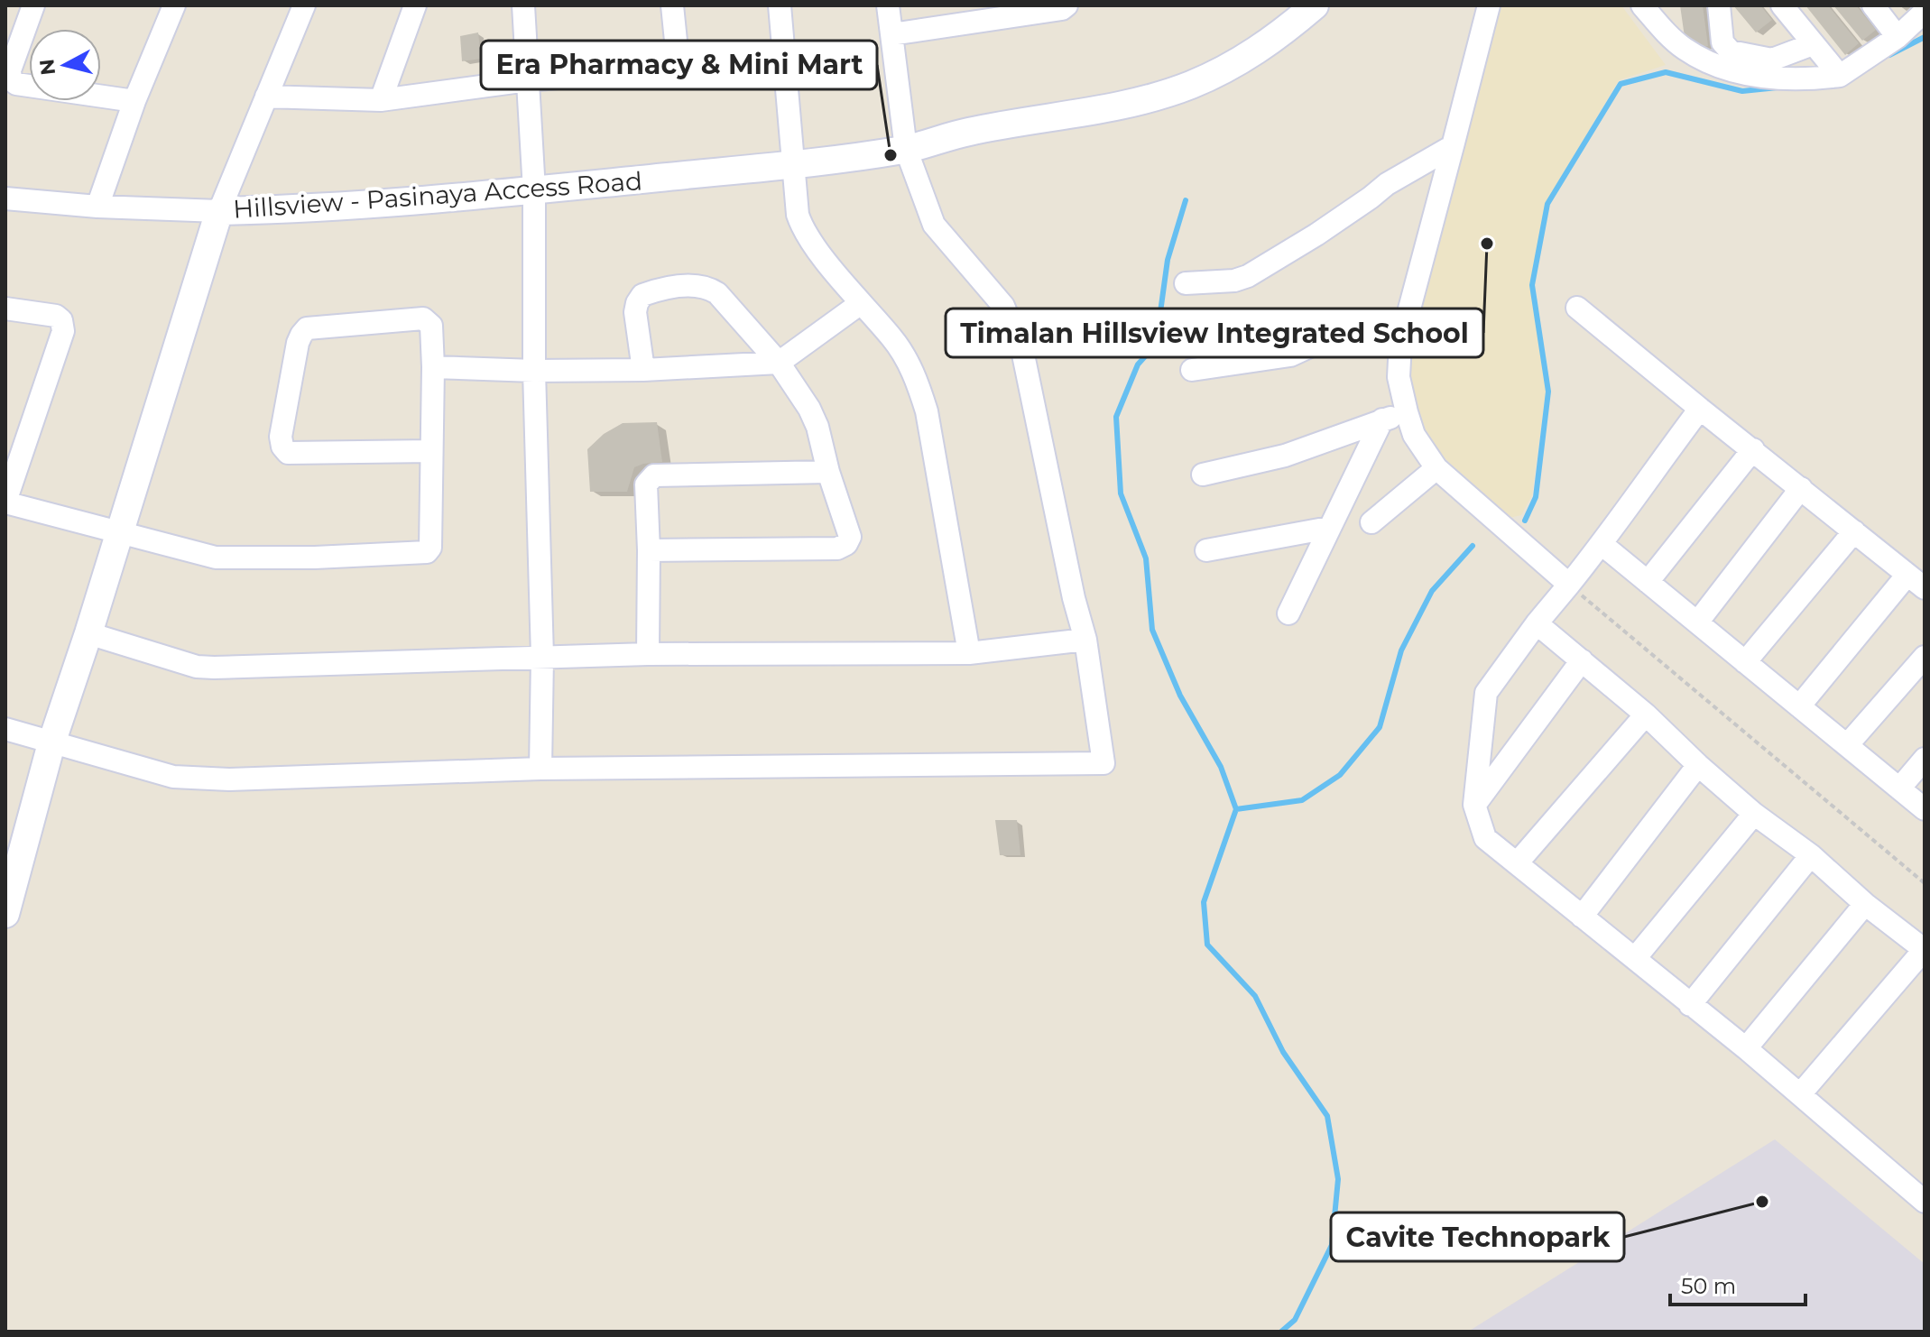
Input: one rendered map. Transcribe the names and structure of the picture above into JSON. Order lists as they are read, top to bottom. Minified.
{"streets":{"street":["Hillsview - Pasinaya Access Road"]},"places":["Era Pharmacy & Mini Mart","Timalan Hillsview Integrated School","Cavite Technopark"],"scale_bar":"50 m","north":"left"}
